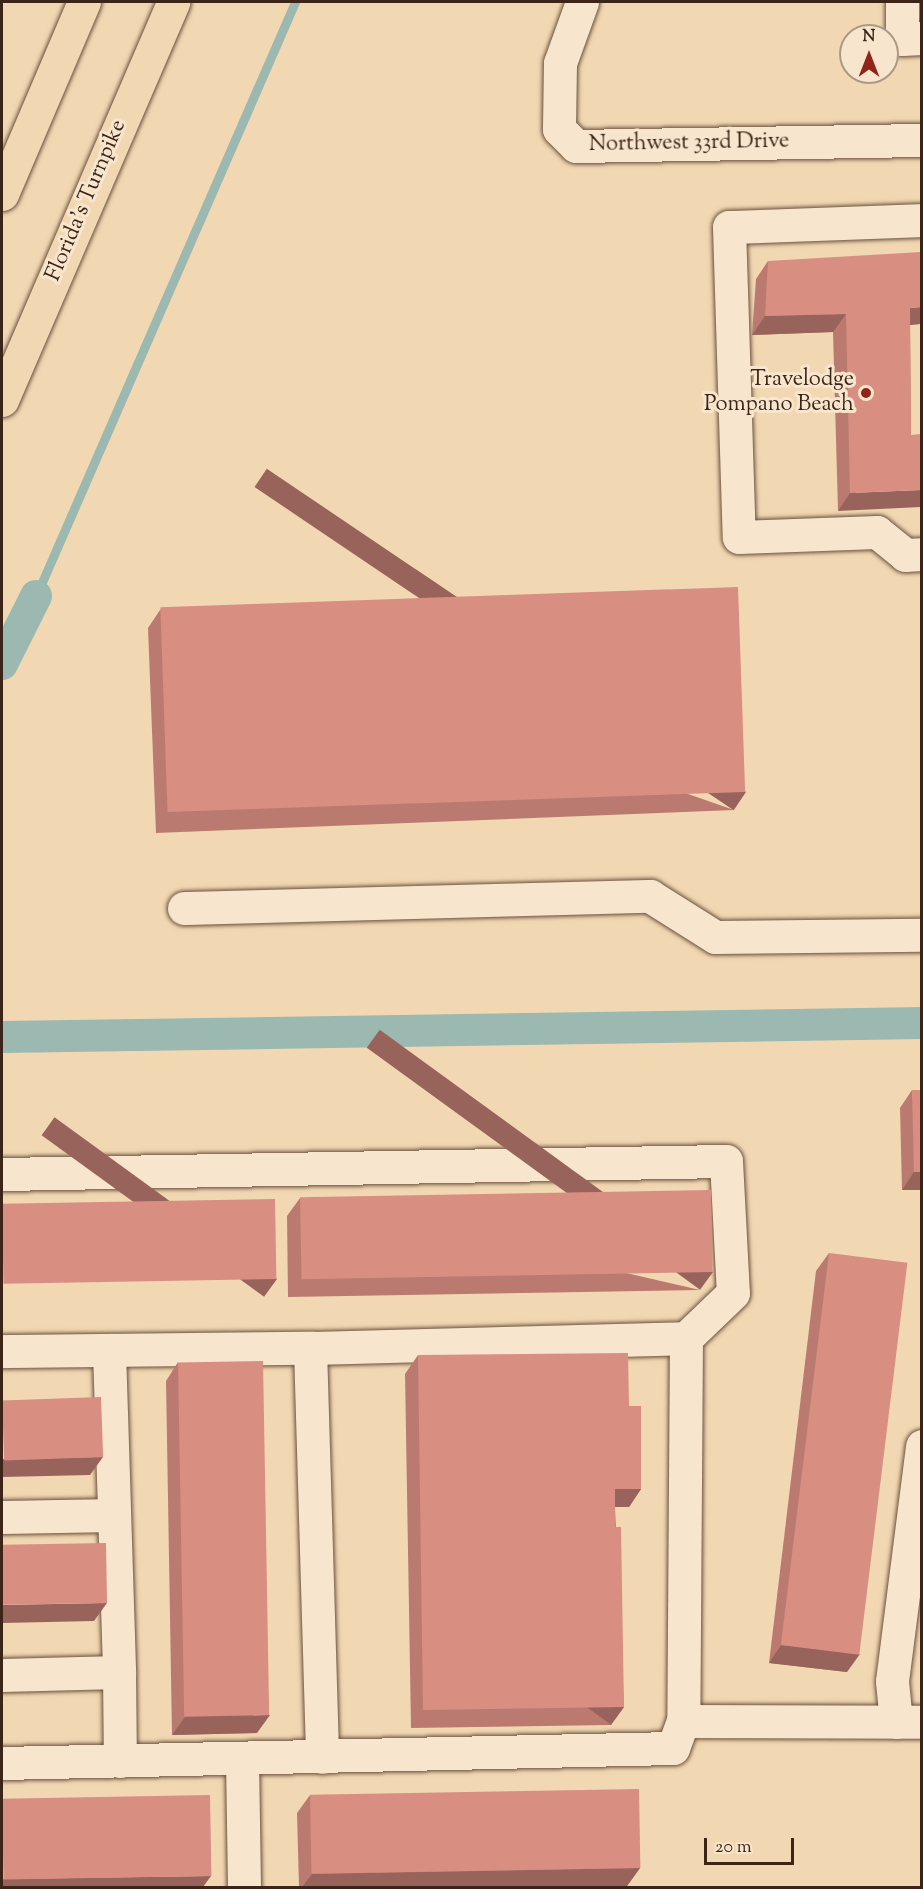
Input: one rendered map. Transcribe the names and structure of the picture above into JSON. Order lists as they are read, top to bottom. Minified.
{"streets":{"highway":["Florida's Turnpike"],"street":["Northwest 33rd Drive"]},"places":["Travelodge Pompano Beach"],"scale_bar":"20 m","north":"top"}
